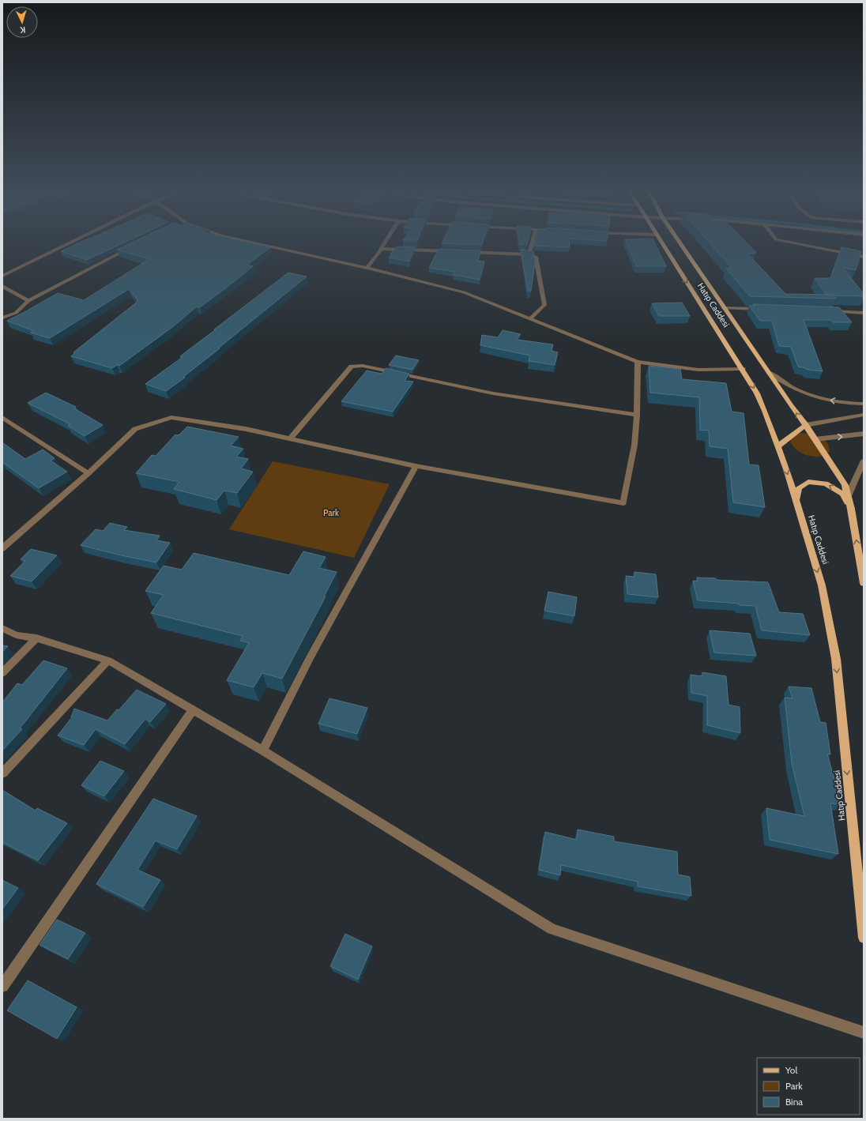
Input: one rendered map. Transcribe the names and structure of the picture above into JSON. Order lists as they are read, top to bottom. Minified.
{"streets":{"main road":["Hatıp Caddesi"]},"parks":["Park"],"legend":["Yol","Park","Bina"],"north":"bottom"}
